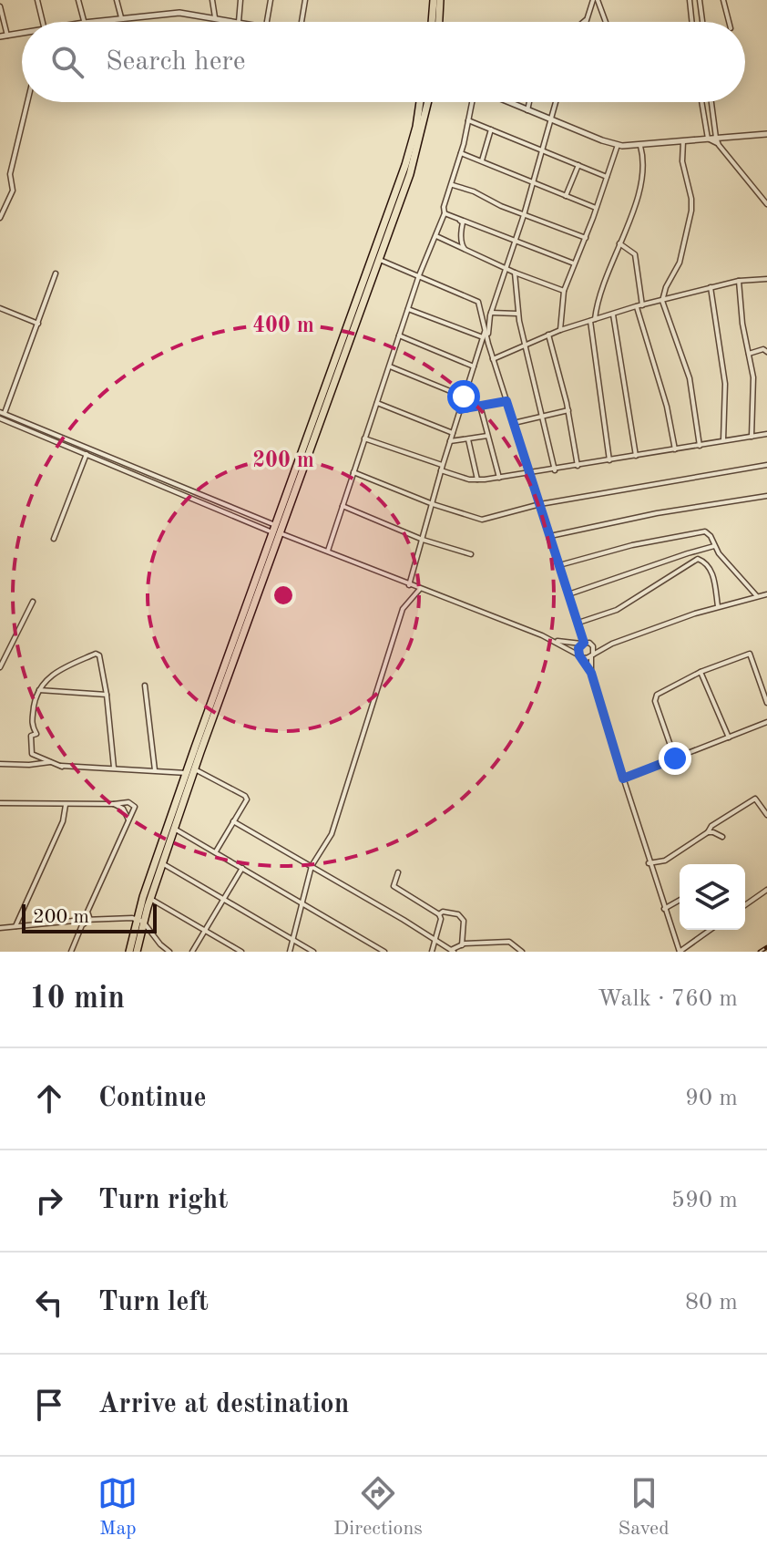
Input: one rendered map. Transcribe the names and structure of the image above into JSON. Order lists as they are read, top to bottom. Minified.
{"scale_bar":"200 m","page":{"search":"Search here","scale":"200 m","heading":["10 min","Walk · 760 m"],"list":[["Continue","90 m"],["Turn right","590 m"],["Turn left","80 m"],"Arrive at destination"],"nav":["Map","Directions","Saved"]},"rings":["400 m","200 m"]}
